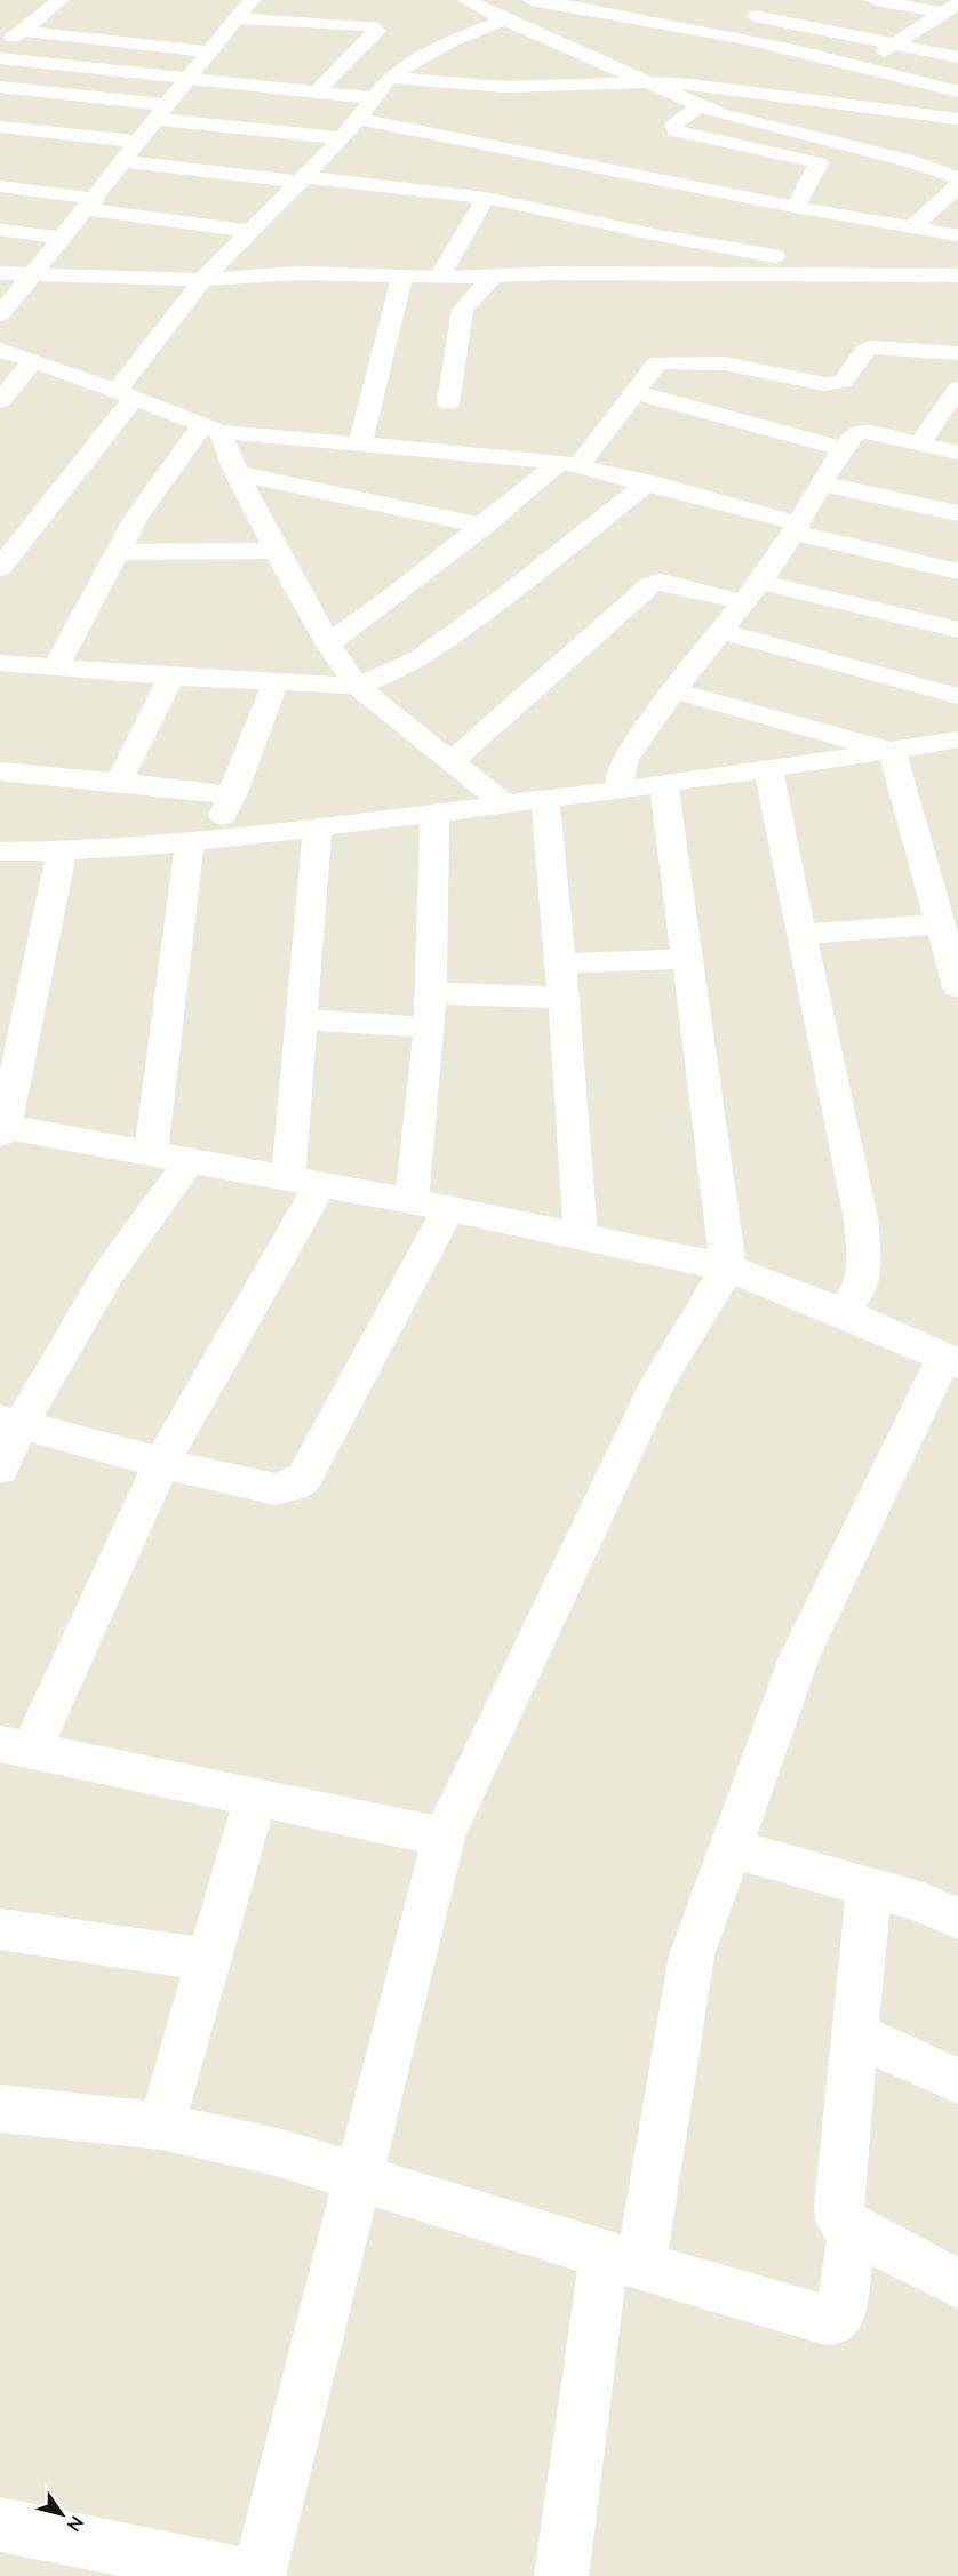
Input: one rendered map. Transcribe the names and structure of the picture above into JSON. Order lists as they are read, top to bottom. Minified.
{"north":"bottom right"}
